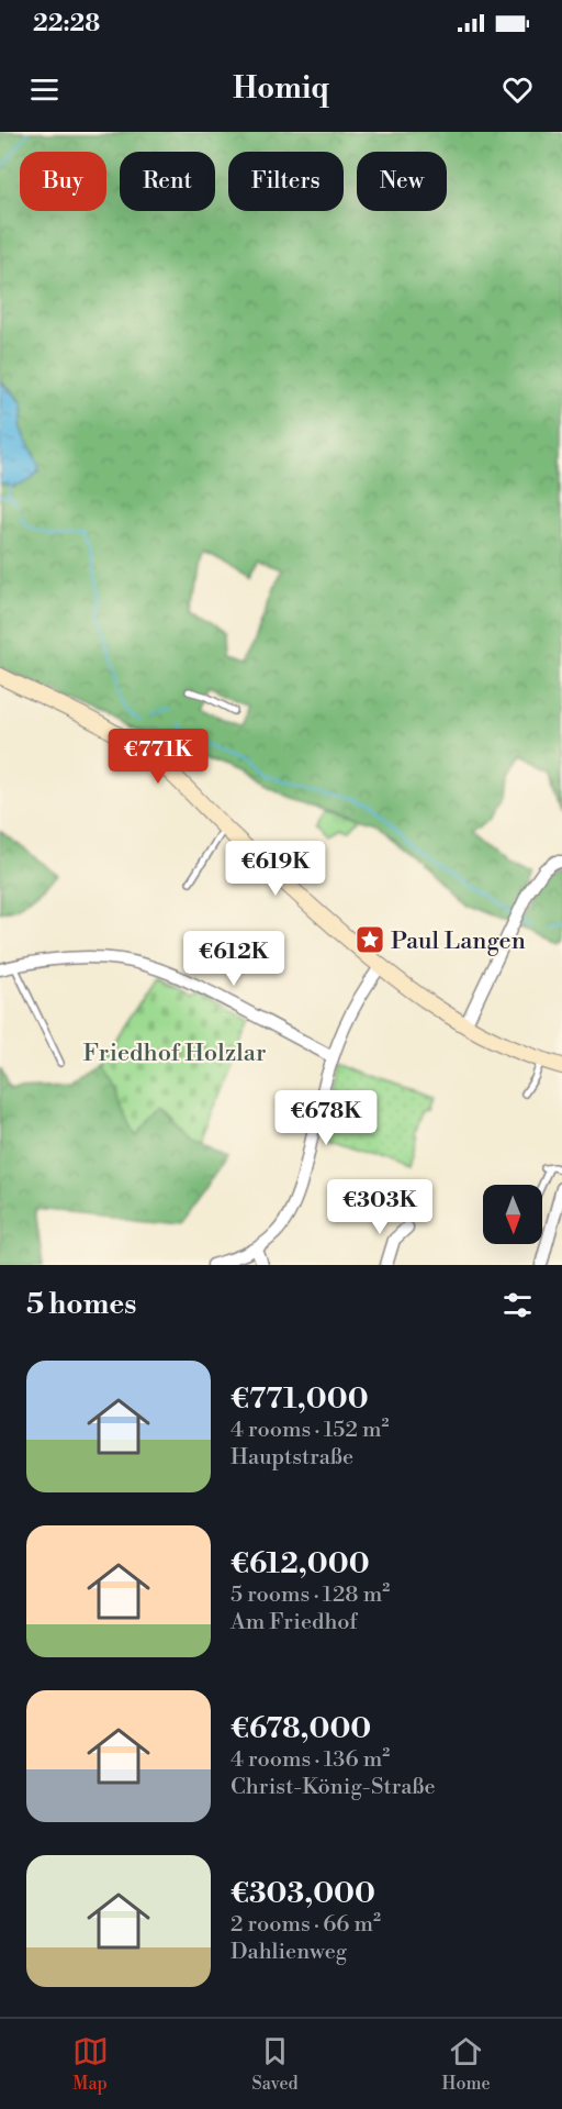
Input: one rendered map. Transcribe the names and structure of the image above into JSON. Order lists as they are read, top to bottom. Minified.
{"parks":["Friedhof Holzlar"],"places":{"place":["Paul Langen"]},"north":"bottom","page":{"status":"22:28","header":"Homiq","chip":["Buy","Rent","Filters","New"],"price":["€771K","€619K","€612K","€678K","€303K"],"heading":"5 homes","list":[{"name":"€771,000","note":"4 rooms · 152 m² · Hauptstraße"},{"name":"€612,000","note":"5 rooms · 128 m² · Am Friedhof"},{"name":"€678,000","note":"4 rooms · 136 m² · Christ-König-Straße"},{"name":"€303,000","note":"2 rooms · 66 m² · Dahlienweg"}],"tabs":["Map","Saved","Home"]}}
